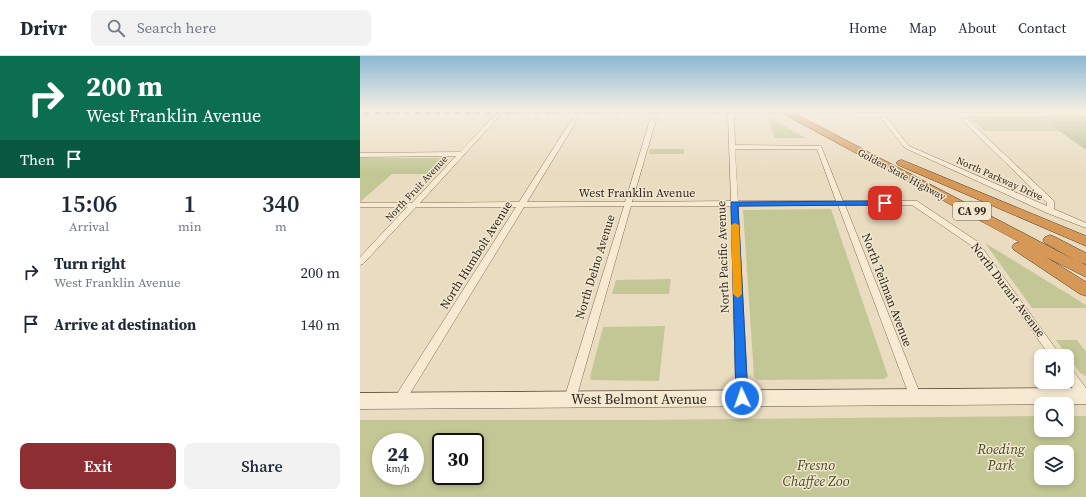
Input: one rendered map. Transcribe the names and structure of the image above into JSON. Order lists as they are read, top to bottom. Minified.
{"streets":{"highway":["Golden State Highway","CA 99"],"main road":["West Belmont Avenue"],"street":["North Parkway Drive","North Fruit Avenue","West Franklin Avenue","North Humbolt Avenue","North Pacific Avenue","North Delno Avenue","North Teilman Avenue","North Durant Avenue"]},"crossings":[["North Fruit Avenue","West Franklin Avenue"],["West Franklin Avenue","North Humbolt Avenue"],["West Franklin Avenue","North Pacific Avenue"],["West Franklin Avenue","North Delno Avenue"],["West Franklin Avenue","North Teilman Avenue"],["West Franklin Avenue","North Durant Avenue"],["North Humbolt Avenue","West Belmont Avenue"],["North Pacific Avenue","North Teilman Avenue"],["North Pacific Avenue","West Belmont Avenue"],["North Delno Avenue","West Belmont Avenue"],["North Teilman Avenue","West Belmont Avenue"]],"parks":["Roeding Park","Fresno Chaffee Zoo"],"page":{"header":"Drivr","search":"Search here","nav":["Home","Map","About","Contact"],"turn":["200 m","West Franklin Avenue"],"then":"Then","eta":["15:06","Arrival","1","min","340","m"],"list":[{"name":"Turn right","note":"West Franklin Avenue","value":"200 m"},{"name":"Arrive at destination","value":"140 m"}],"speed":"24 km/h","limit":"30","buttons":["Exit","Share"]}}
